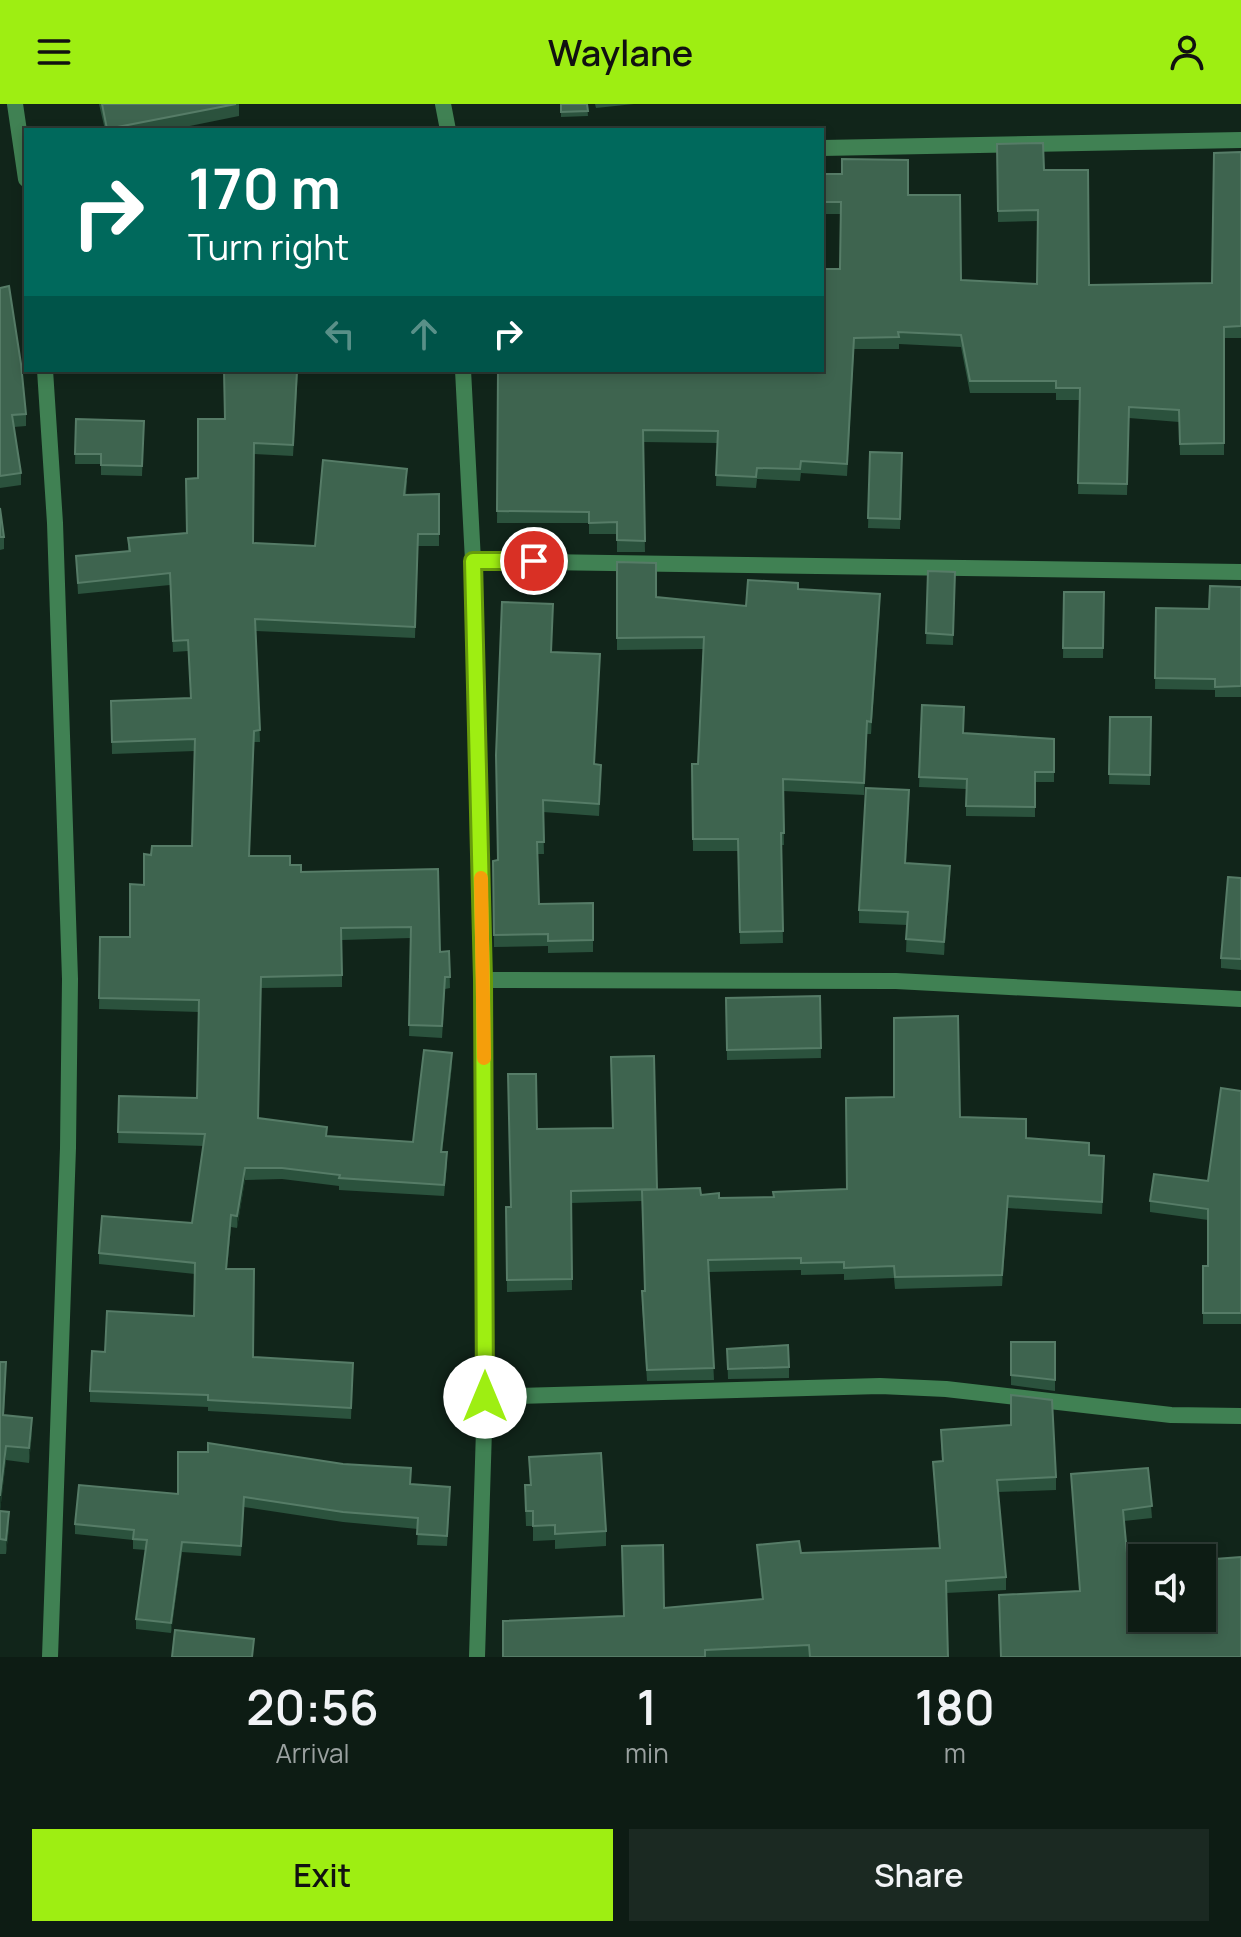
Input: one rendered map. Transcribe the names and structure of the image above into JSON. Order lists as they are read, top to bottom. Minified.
{"page":{"header":"Waylane","turn":["170 m","Turn right"],"eta":["20:56","Arrival","1","min","180","m"],"buttons":["Exit","Share"]}}
